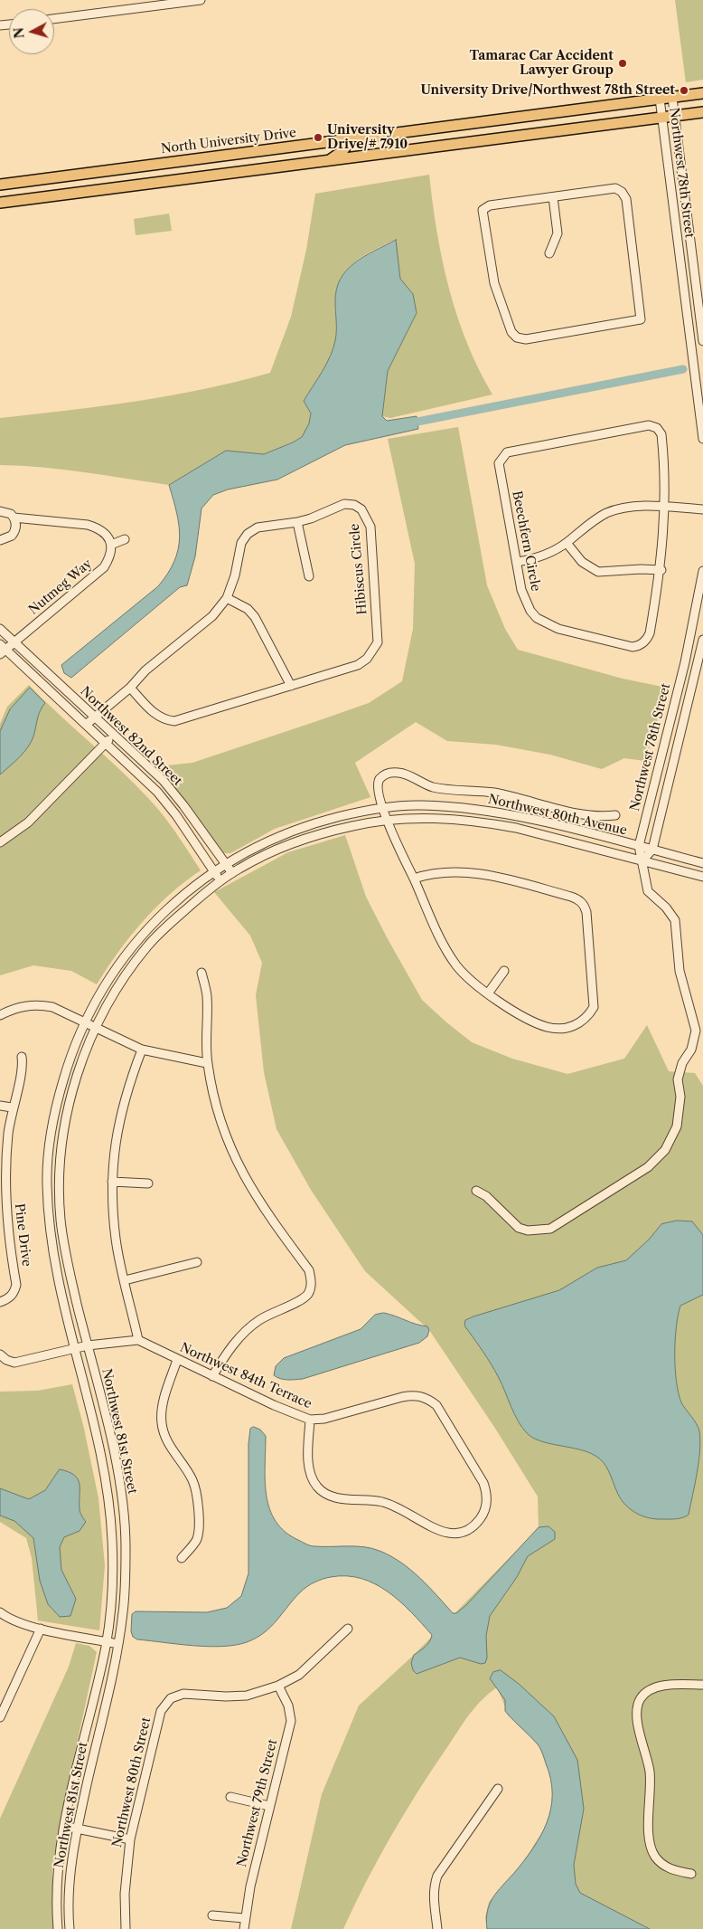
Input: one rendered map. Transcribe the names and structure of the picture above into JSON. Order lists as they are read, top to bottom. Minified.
{"streets":{"main road":["North University Drive"],"street":["Northwest 78th Street","Beechfern Circle","Hibiscus Circle","Nutmeg Way","Northwest 82nd Street","Northwest 80th Avenue","Pine Drive","Northwest 84th Terrace","Northwest 81st Street","Northwest 80th Street","Northwest 79th Street"]},"crossings":[["North University Drive","Northwest 78th Street"],["Northwest 78th Street","Northwest 80th Avenue"],["Hibiscus Circle","Northwest 82nd Street"],["Nutmeg Way","Northwest 82nd Street"],["Northwest 82nd Street","Northwest 80th Avenue"],["Northwest 80th Avenue","Northwest 81st Street"],["Northwest 80th Street","Northwest 79th Street"]],"places":["Tamarac Car Accident Lawyer Group","University Drive/Northwest 78th Street","University Drive/# 7910"],"north":"left"}
